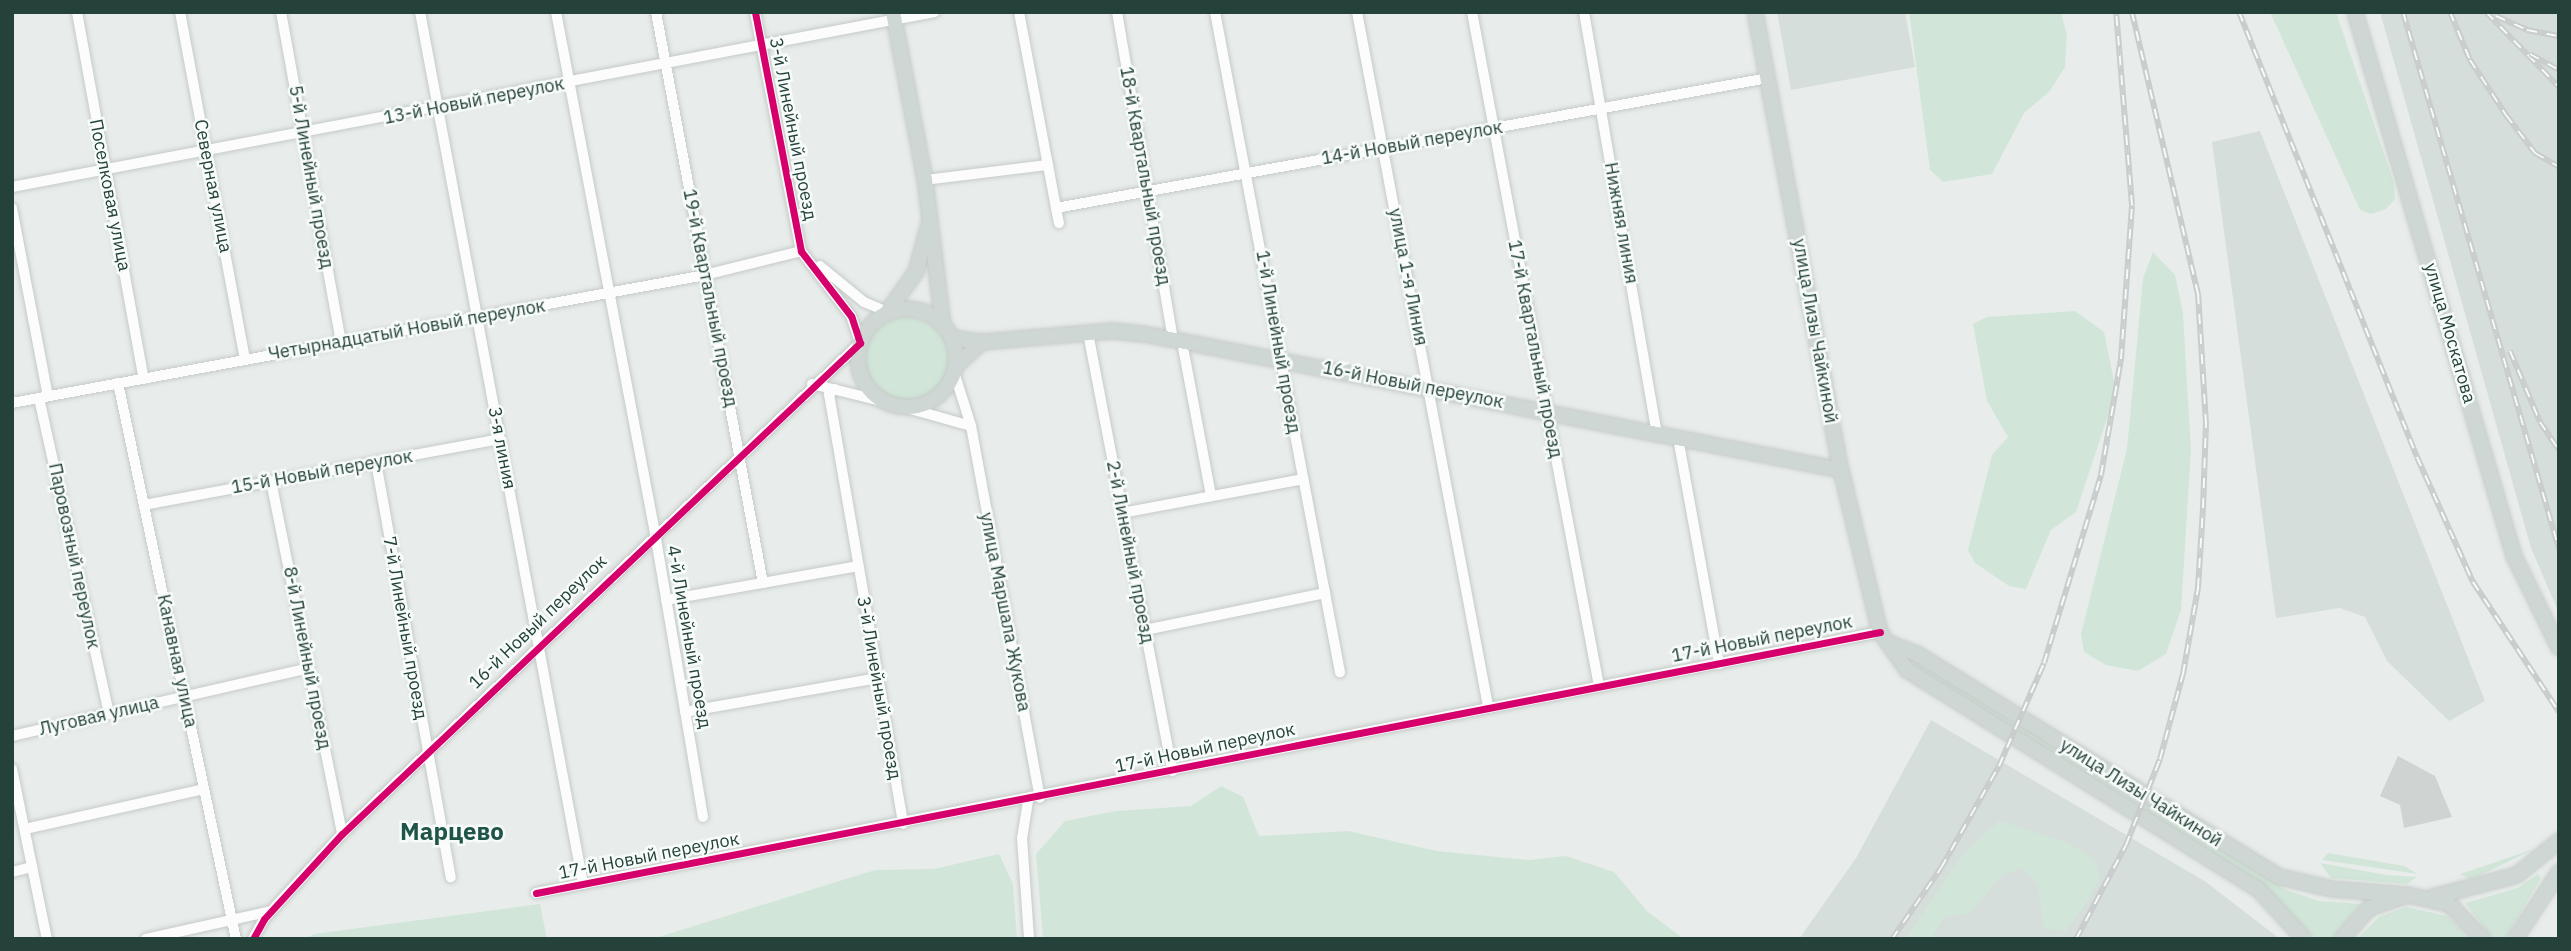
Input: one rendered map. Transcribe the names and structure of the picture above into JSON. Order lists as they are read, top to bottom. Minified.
{"streets":{"main road":["улица Лизы Чайкиной","улица Москатова","16-й Новый переулок"],"street":["13-й Новый переулок","3-й Линейный проезд","14-й Новый переулок","18-й Квартальный проезд","5-й Линейный проезд","Северная улица","Поселковая улица","Нижняя линия","улица 1-я Линия","19-й Квартальный проезд","Четырнадцатый Новый переулок","1-й Линейный проезд","17-й Квартальный проезд","3-я линия","15-й Новый переулок","2-й Линейный проезд","Паровозный переулок","улица Маршала Жукова","7-й Линейный проезд","4-й Линейный проезд","17-й Новый переулок","8-й Линейный проезд","Канавная улица","Луговая улица"]},"crossings":[["13-й Новый переулок","3-й Линейный проезд"],["13-й Новый переулок","5-й Линейный проезд"],["13-й Новый переулок","Северная улица"],["13-й Новый переулок","Поселковая улица"],["13-й Новый переулок","19-й Квартальный проезд"],["13-й Новый переулок","3-я линия"],["13-й Новый переулок","4-й Линейный проезд"],["3-й Линейный проезд","Четырнадцатый Новый переулок"],["3-й Линейный проезд","17-й Новый переулок"],["14-й Новый переулок","18-й Квартальный проезд"],["14-й Новый переулок","Нижняя линия"],["14-й Новый переулок","улица 1-я Линия"],["14-й Новый переулок","улица Лизы Чайкиной"],["14-й Новый переулок","1-й Линейный проезд"],["14-й Новый переулок","17-й Квартальный проезд"],["18-й Квартальный проезд","16-й Новый переулок"],["5-й Линейный проезд","Четырнадцатый Новый переулок"],["Северная улица","Четырнадцатый Новый переулок"],["Поселковая улица","Четырнадцатый Новый переулок"],["Нижняя линия","16-й Новый переулок"],["улица 1-я Линия","16-й Новый переулок"],["улица 1-я Линия","17-й Новый переулок"],["19-й Квартальный проезд","Четырнадцатый Новый переулок"],["19-й Квартальный проезд","16-й Новый переулок"],["Четырнадцатый Новый переулок","3-я линия"],["Четырнадцатый Новый переулок","Паровозный переулок"],["Четырнадцатый Новый переулок","4-й Линейный проезд"],["Четырнадцатый Новый переулок","Канавная улица"],["улица Лизы Чайкиной","16-й Новый переулок"],["улица Лизы Чайкиной","17-й Новый переулок"],["1-й Линейный проезд","16-й Новый переулок"],["17-й Квартальный проезд","16-й Новый переулок"],["17-й Квартальный проезд","17-й Новый переулок"],["16-й Новый переулок","3-я линия"],["16-й Новый переулок","2-й Линейный проезд"],["16-й Новый переулок","улица Маршала Жукова"],["16-й Новый переулок","7-й Линейный проезд"],["16-й Новый переулок","4-й Линейный проезд"],["16-й Новый переулок","8-й Линейный проезд"],["3-я линия","15-й Новый переулок"],["3-я линия","17-й Новый переулок"],["15-й Новый переулок","7-й Линейный проезд"],["15-й Новый переулок","8-й Линейный проезд"],["15-й Новый переулок","Канавная улица"],["2-й Линейный проезд","17-й Новый переулок"],["Паровозный переулок","Луговая улица"],["улица Маршала Жукова","17-й Новый переулок"],["8-й Линейный проезд","Луговая улица"],["Канавная улица","Луговая улица"]],"districts":["Марцево"]}
